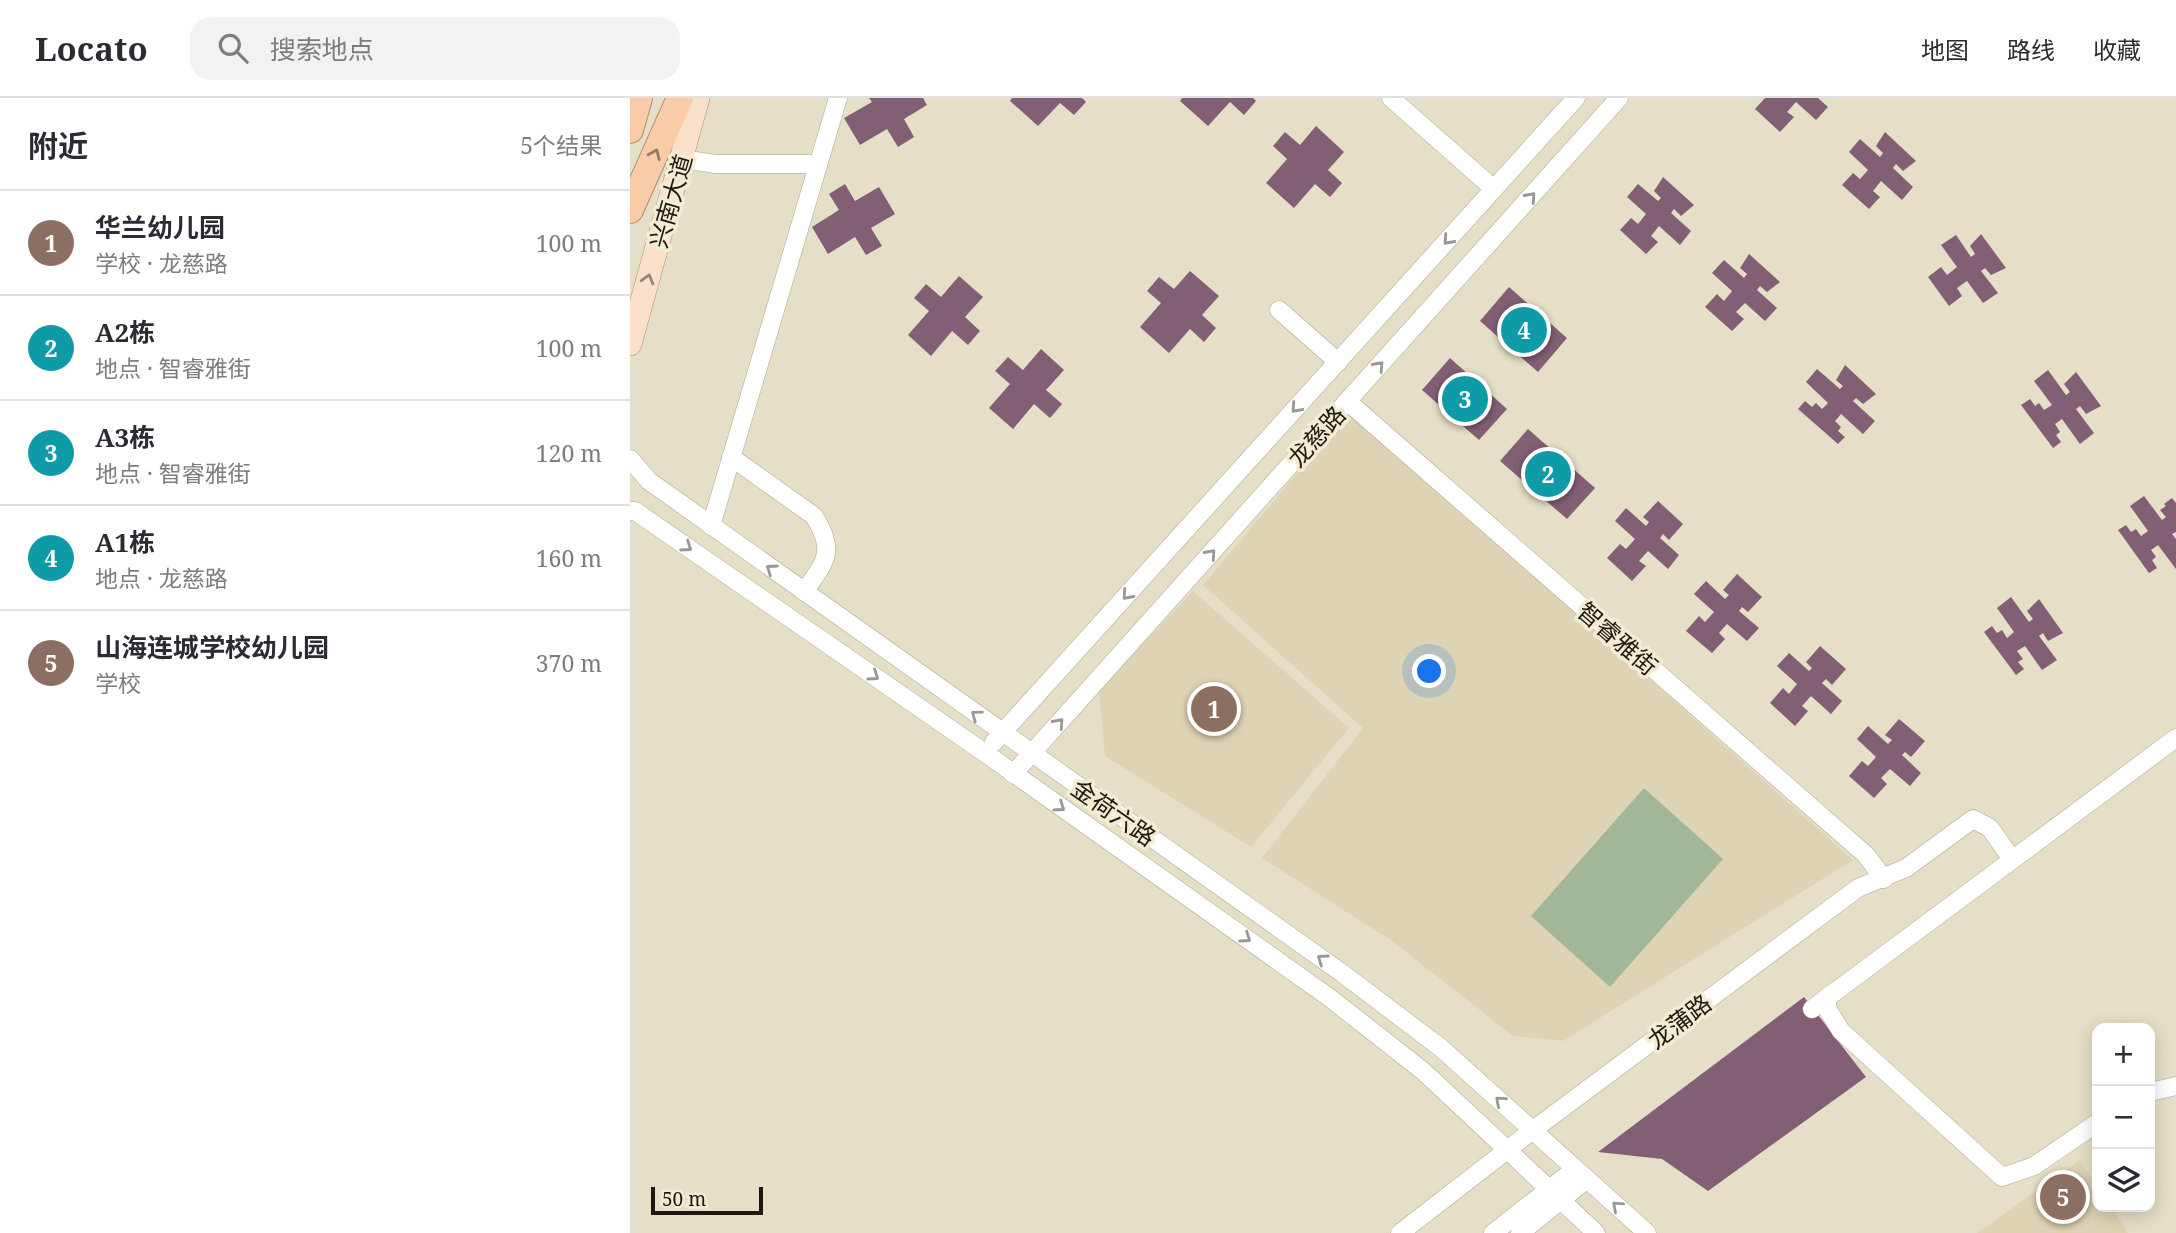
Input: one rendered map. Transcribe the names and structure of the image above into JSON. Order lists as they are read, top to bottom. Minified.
{"streets":{"main road":["兴南大道"],"street":["龙慈路","智睿雅街","金荷六路","龙蒲路"]},"crossings":[["龙慈路","智睿雅街"],["龙慈路","金荷六路"],["智睿雅街","龙蒲路"],["金荷六路","龙蒲路"]],"one_way":["兴南大道"],"scale_bar":"50 m","page":{"header":"Locato","search":"搜索地点","nav":["地图","路线","收藏"],"heading":["附近","5个结果"],"list":[{"mark":"1","name":"华兰幼儿园","note":"学校 · 龙慈路","value":"100 m"},{"mark":"2","name":"A2栋","note":"地点 · 智睿雅街","value":"100 m"},{"mark":"3","name":"A3栋","note":"地点 · 智睿雅街","value":"120 m"},{"mark":"4","name":"A1栋","note":"地点 · 龙慈路","value":"160 m"},{"mark":"5","name":"山海连城学校幼儿园","note":"学校","value":"370 m"}],"pins":["4","3","2","1","5"],"map_buttons":["+","−"],"scale":"50 m"}}
